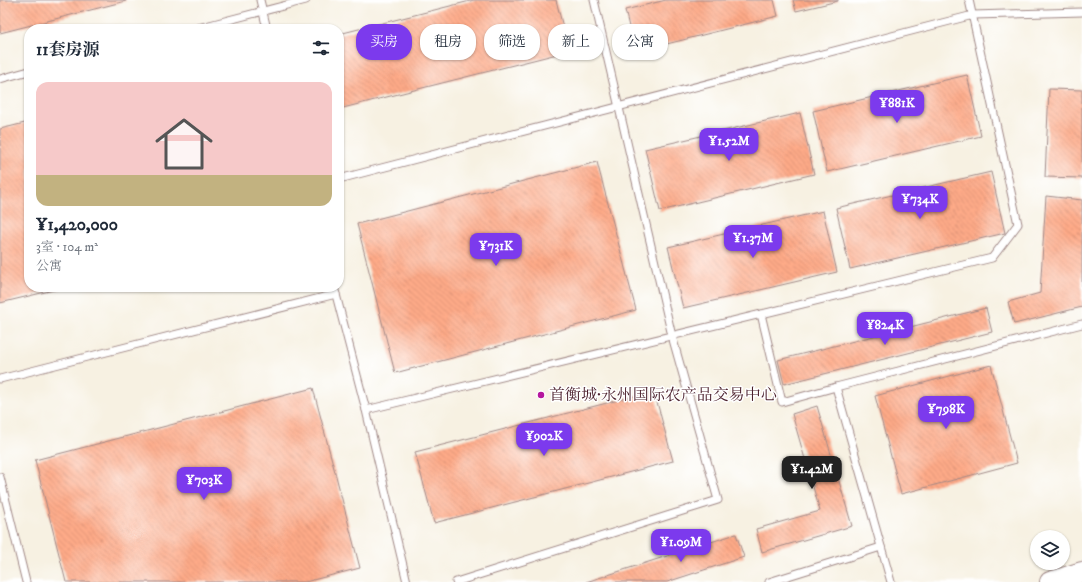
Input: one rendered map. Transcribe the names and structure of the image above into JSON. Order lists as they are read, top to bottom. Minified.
{"places":["首衡城·永州国际农产品交易中心"],"page":{"chip":["买房","租房","筛选","新上","公寓"],"heading":"11套房源","list":[{"name":"¥1,420,000","note":"3室 · 104 m² · 公寓"}],"price":["¥881K","¥1.52M","¥734K","¥1.37M","¥731K","¥824K","¥798K","¥902K","¥1.42M","¥703K","¥1.09M"]}}
